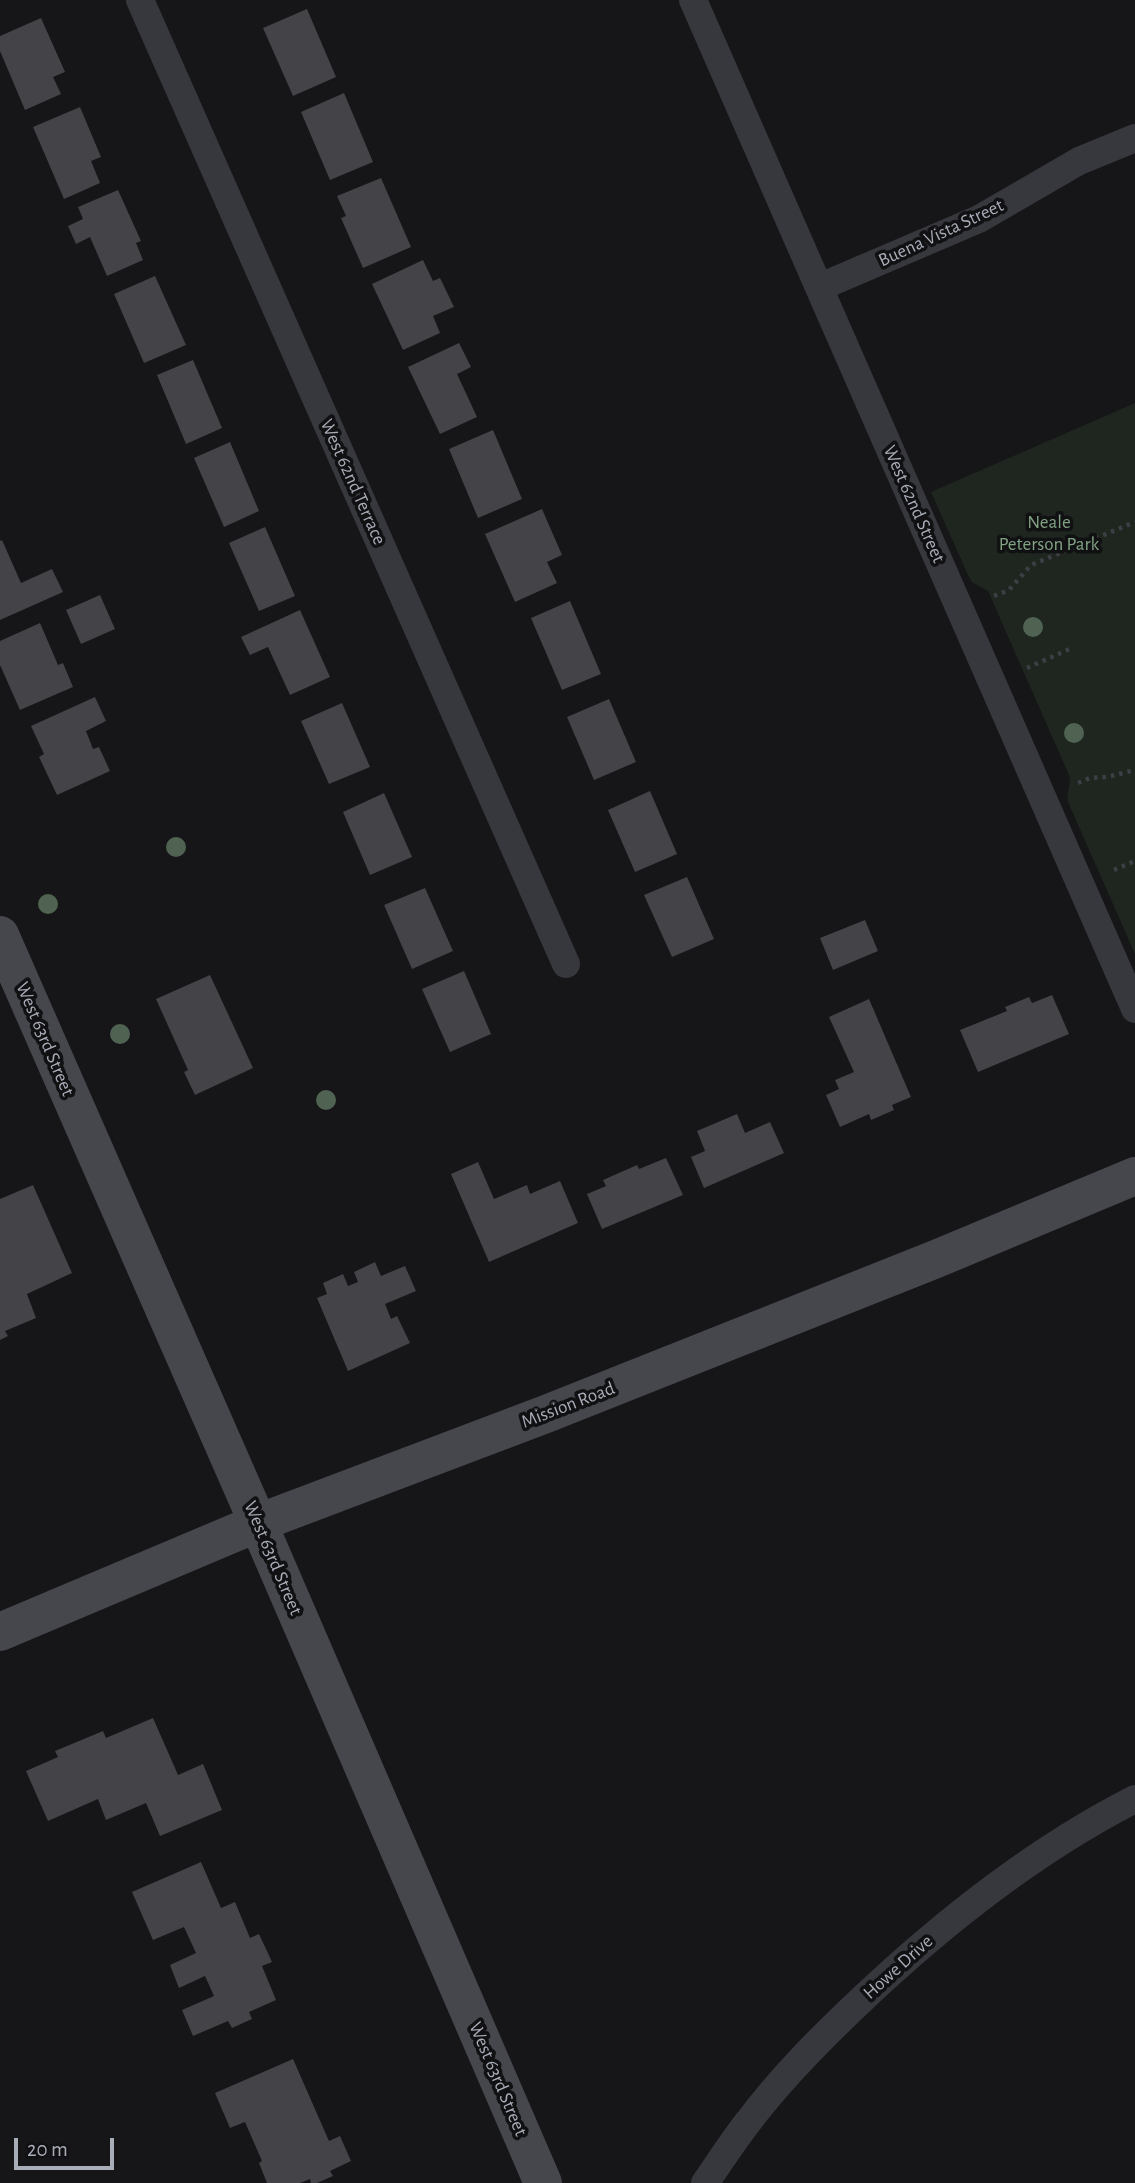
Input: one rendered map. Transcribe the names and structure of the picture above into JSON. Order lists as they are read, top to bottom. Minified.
{"streets":{"main road":["West 63rd Street","Mission Road"],"street":["Buena Vista Street","West 62nd Terrace","West 62nd Street","Howe Drive"]},"crossings":[["Buena Vista Street","West 62nd Street"],["West 63rd Street","Mission Road"]],"parks":["Neale Peterson Park"],"scale_bar":"20 m"}
